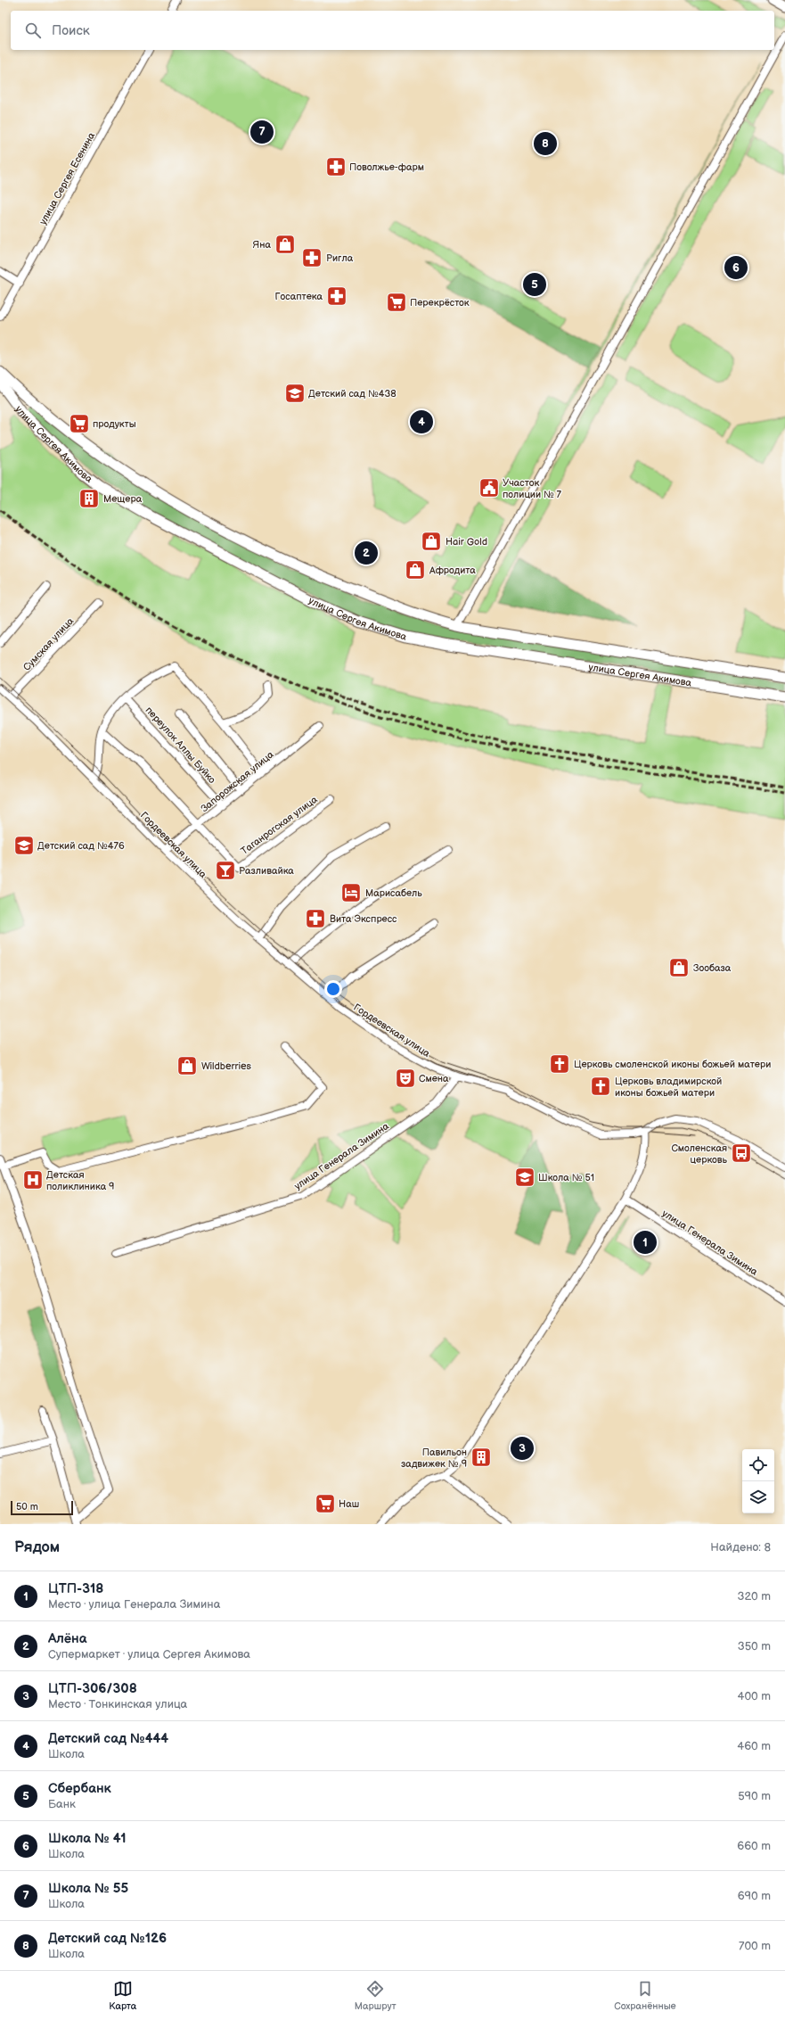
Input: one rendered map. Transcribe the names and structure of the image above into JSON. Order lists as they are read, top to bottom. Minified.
{"streets":{"main road":["улица Сергея Акимова"],"street":["улица Сергея Есенина","Сумская улица","переулок Аллы Буйко","Запорожская улица","Таганрогская улица","Гордеевская улица","улица Генерала Зимина"]},"crossings":[["Сумская улица","Гордеевская улица"],["переулок Аллы Буйко","Запорожская улица"],["Запорожская улица","Таганрогская улица"],["Запорожская улица","Гордеевская улица"],["Гордеевская улица","улица Генерала Зимина"]],"places":{"pharmacy":["Поволжье-фарм","Ригла","Госаптека","Вита Экспресс"],"shop":["Яна","Hair Gold","Афродита","Зообаза","Wildberries"],"supermarket":["Перекрёсток","продукты","Наш"],"school or university":["Детский сад №438","Детский сад №476","Школа № 51"],"public building":["Участок полиции № 7"],"building":["Мещера","Павильон задвижек № 9"],"bar":["Разливайка"],"hotel":["Марисабель"],"church":["Церковь смоленской иконы божьей матери","Церковь владимирской иконы божьей матери"],"theatre":["Смена"],"bus stop":["Смоленская церковь"],"hospital":["Детская поликлиника 9"]},"scale_bar":"50 m","page":{"search":"Поиск","pins":["7","8","6","5","4","2","1","3"],"scale":"50 m","heading":["Рядом","Найдено: 8"],"list":[{"mark":"1","name":"ЦТП-318","note":"Место · улица Генерала Зимина","value":"320 m"},{"mark":"2","name":"Алёна","note":"Супермаркет · улица Сергея Акимова","value":"350 m"},{"mark":"3","name":"ЦТП-306/308","note":"Место · Тонкинская улица","value":"400 m"},{"mark":"4","name":"Детский сад №444","note":"Школа","value":"460 m"},{"mark":"5","name":"Сбербанк","note":"Банк","value":"590 m"},{"mark":"6","name":"Школа № 41","note":"Школа","value":"660 m"},{"mark":"7","name":"Школа № 55","note":"Школа","value":"690 m"},{"mark":"8","name":"Детский сад №126","note":"Школа","value":"700 m"}],"nav":["Карта","Маршрут","Сохранённые"]}}
